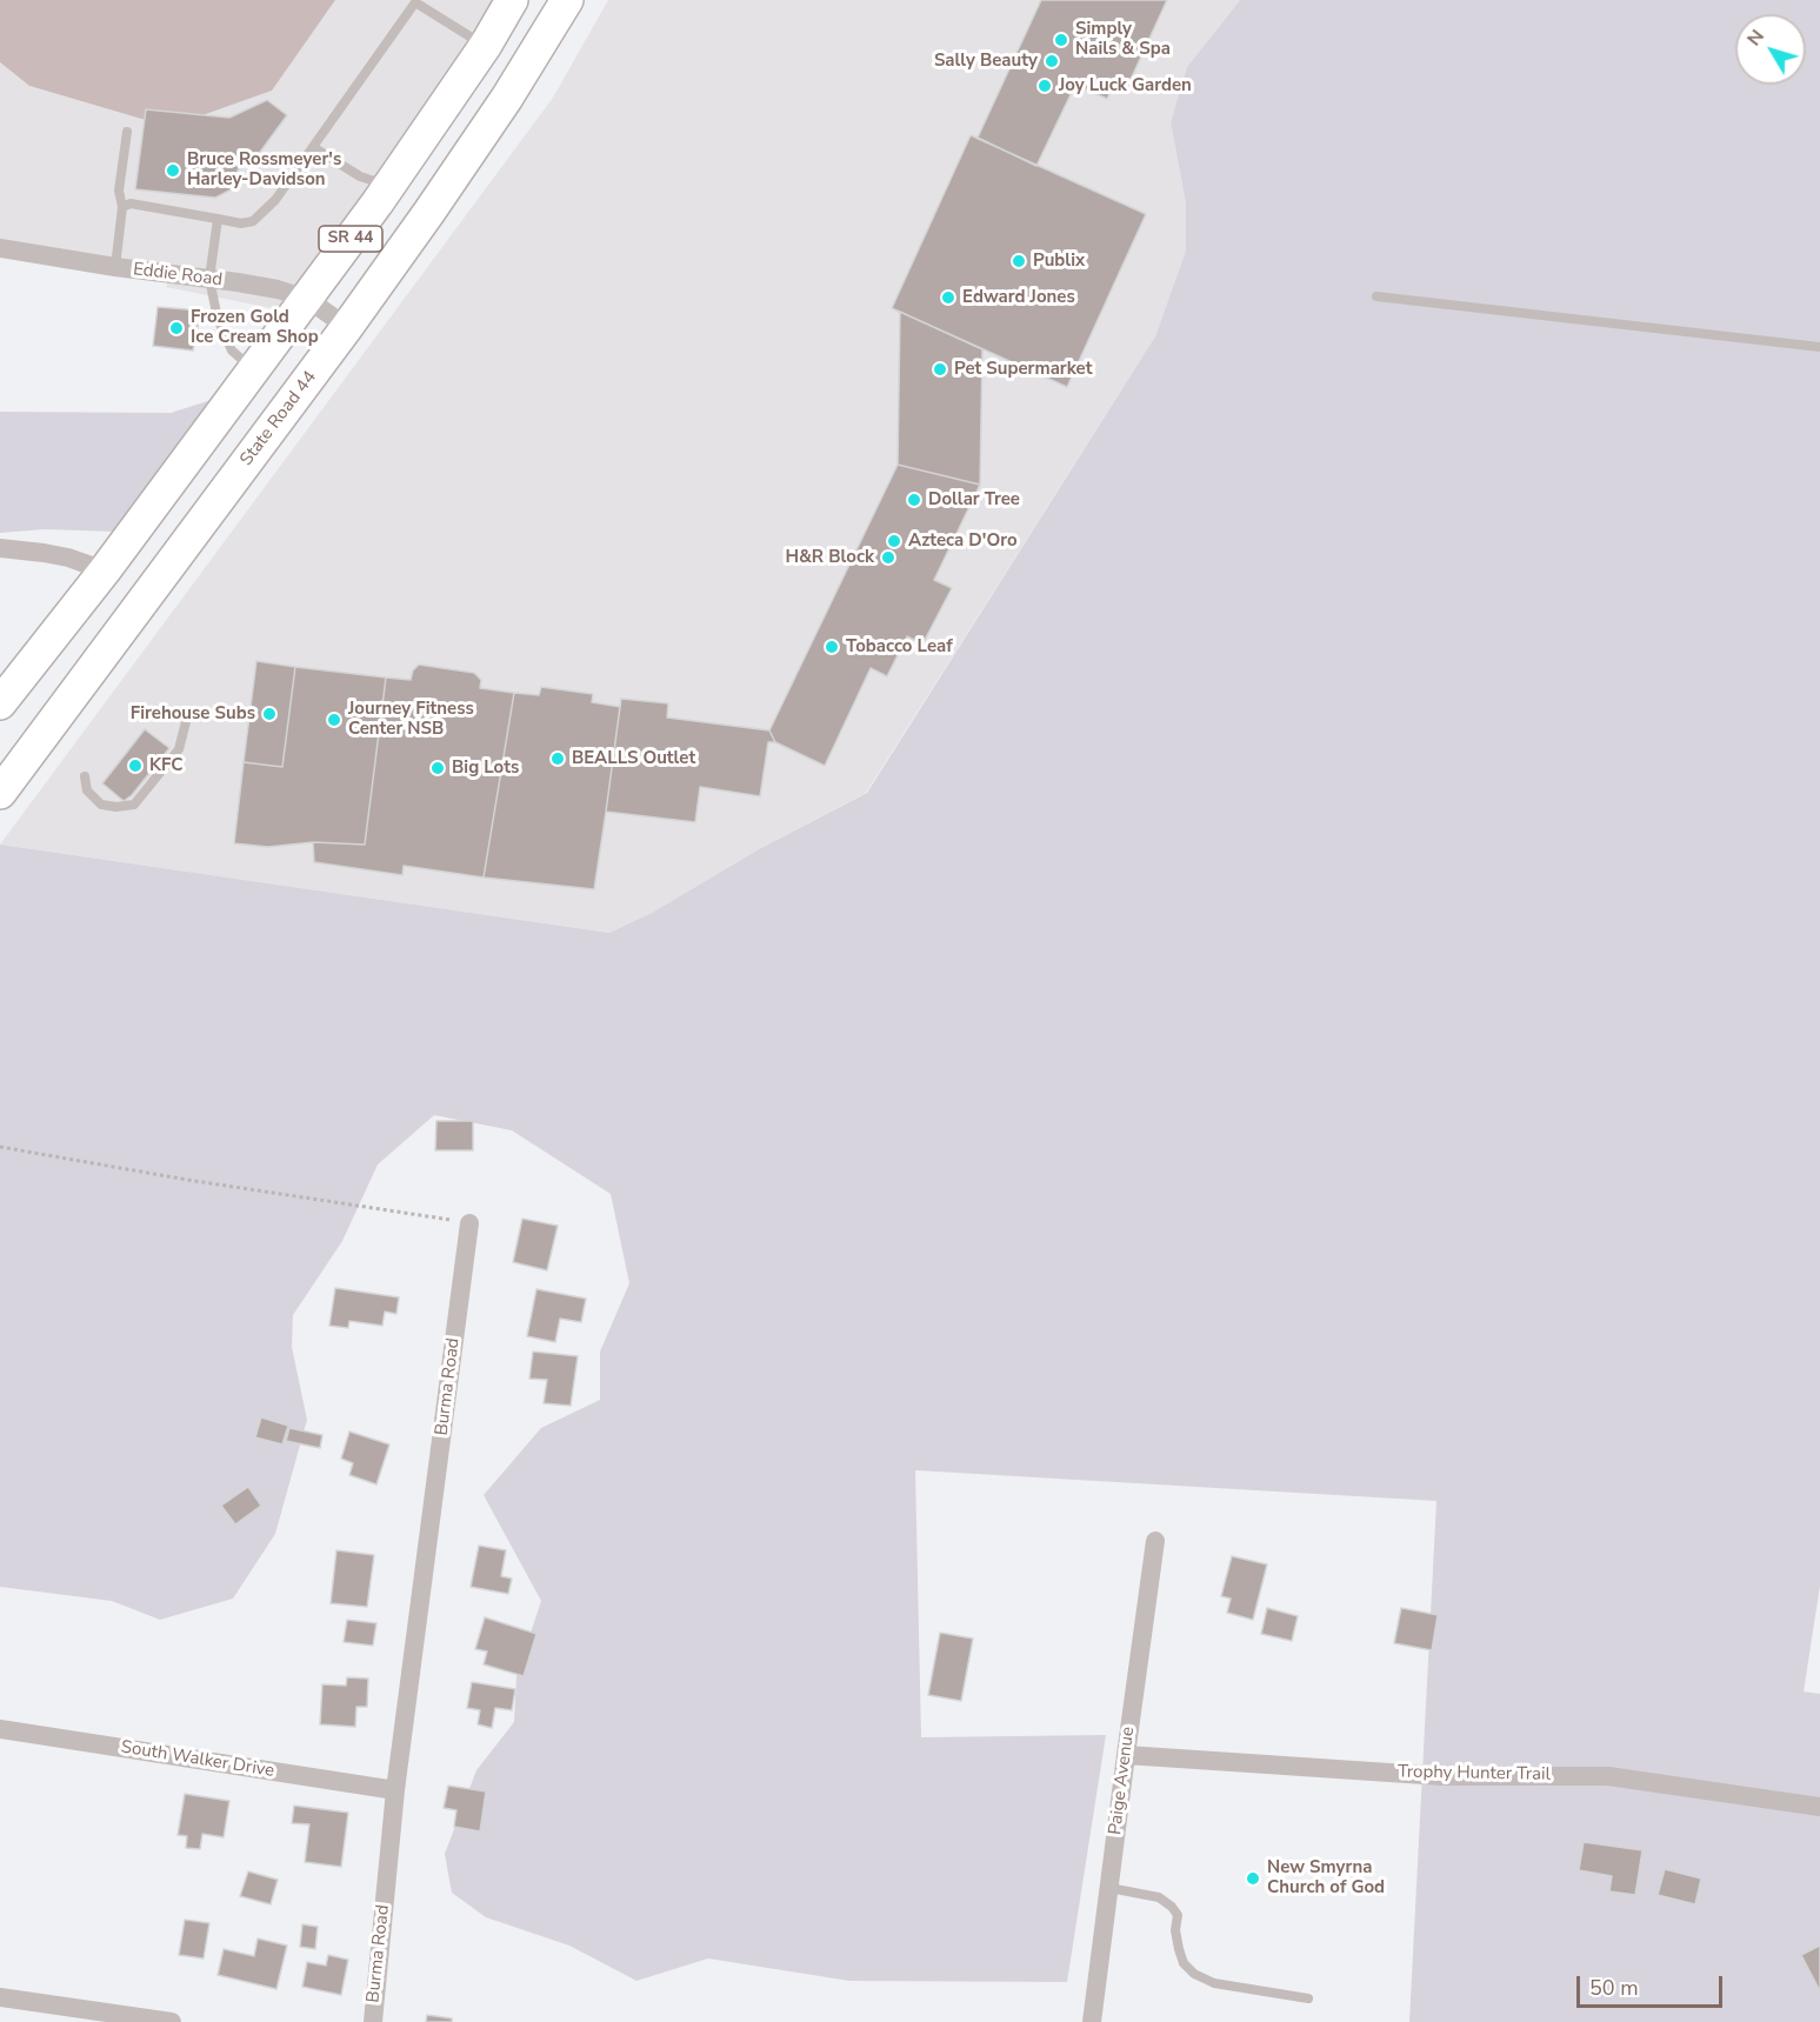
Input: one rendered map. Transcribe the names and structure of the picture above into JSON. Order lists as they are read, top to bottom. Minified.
{"streets":{"main road":["SR 44","State Road 44"],"street":["Eddie Road","Burma Road","South Walker Drive","Trophy Hunter Trail","Paige Avenue"]},"crossings":[["SR 44","Eddie Road"],["Eddie Road","State Road 44"],["Burma Road","South Walker Drive"],["Trophy Hunter Trail","Paige Avenue"]],"places":["Simply Nails & Spa","Sally Beauty","Joy Luck Garden","Bruce Rossmeyer's Harley-Davidson","Publix","Edward Jones","Frozen Gold Ice Cream Shop","Pet Supermarket","Dollar Tree","Azteca D'Oro","H&R Block","Tobacco Leaf","Firehouse Subs","Journey Fitness Center NSB","BEALLS Outlet","KFC","Big Lots","New Smyrna Church of God"],"scale_bar":"50 m","north":"top left"}
